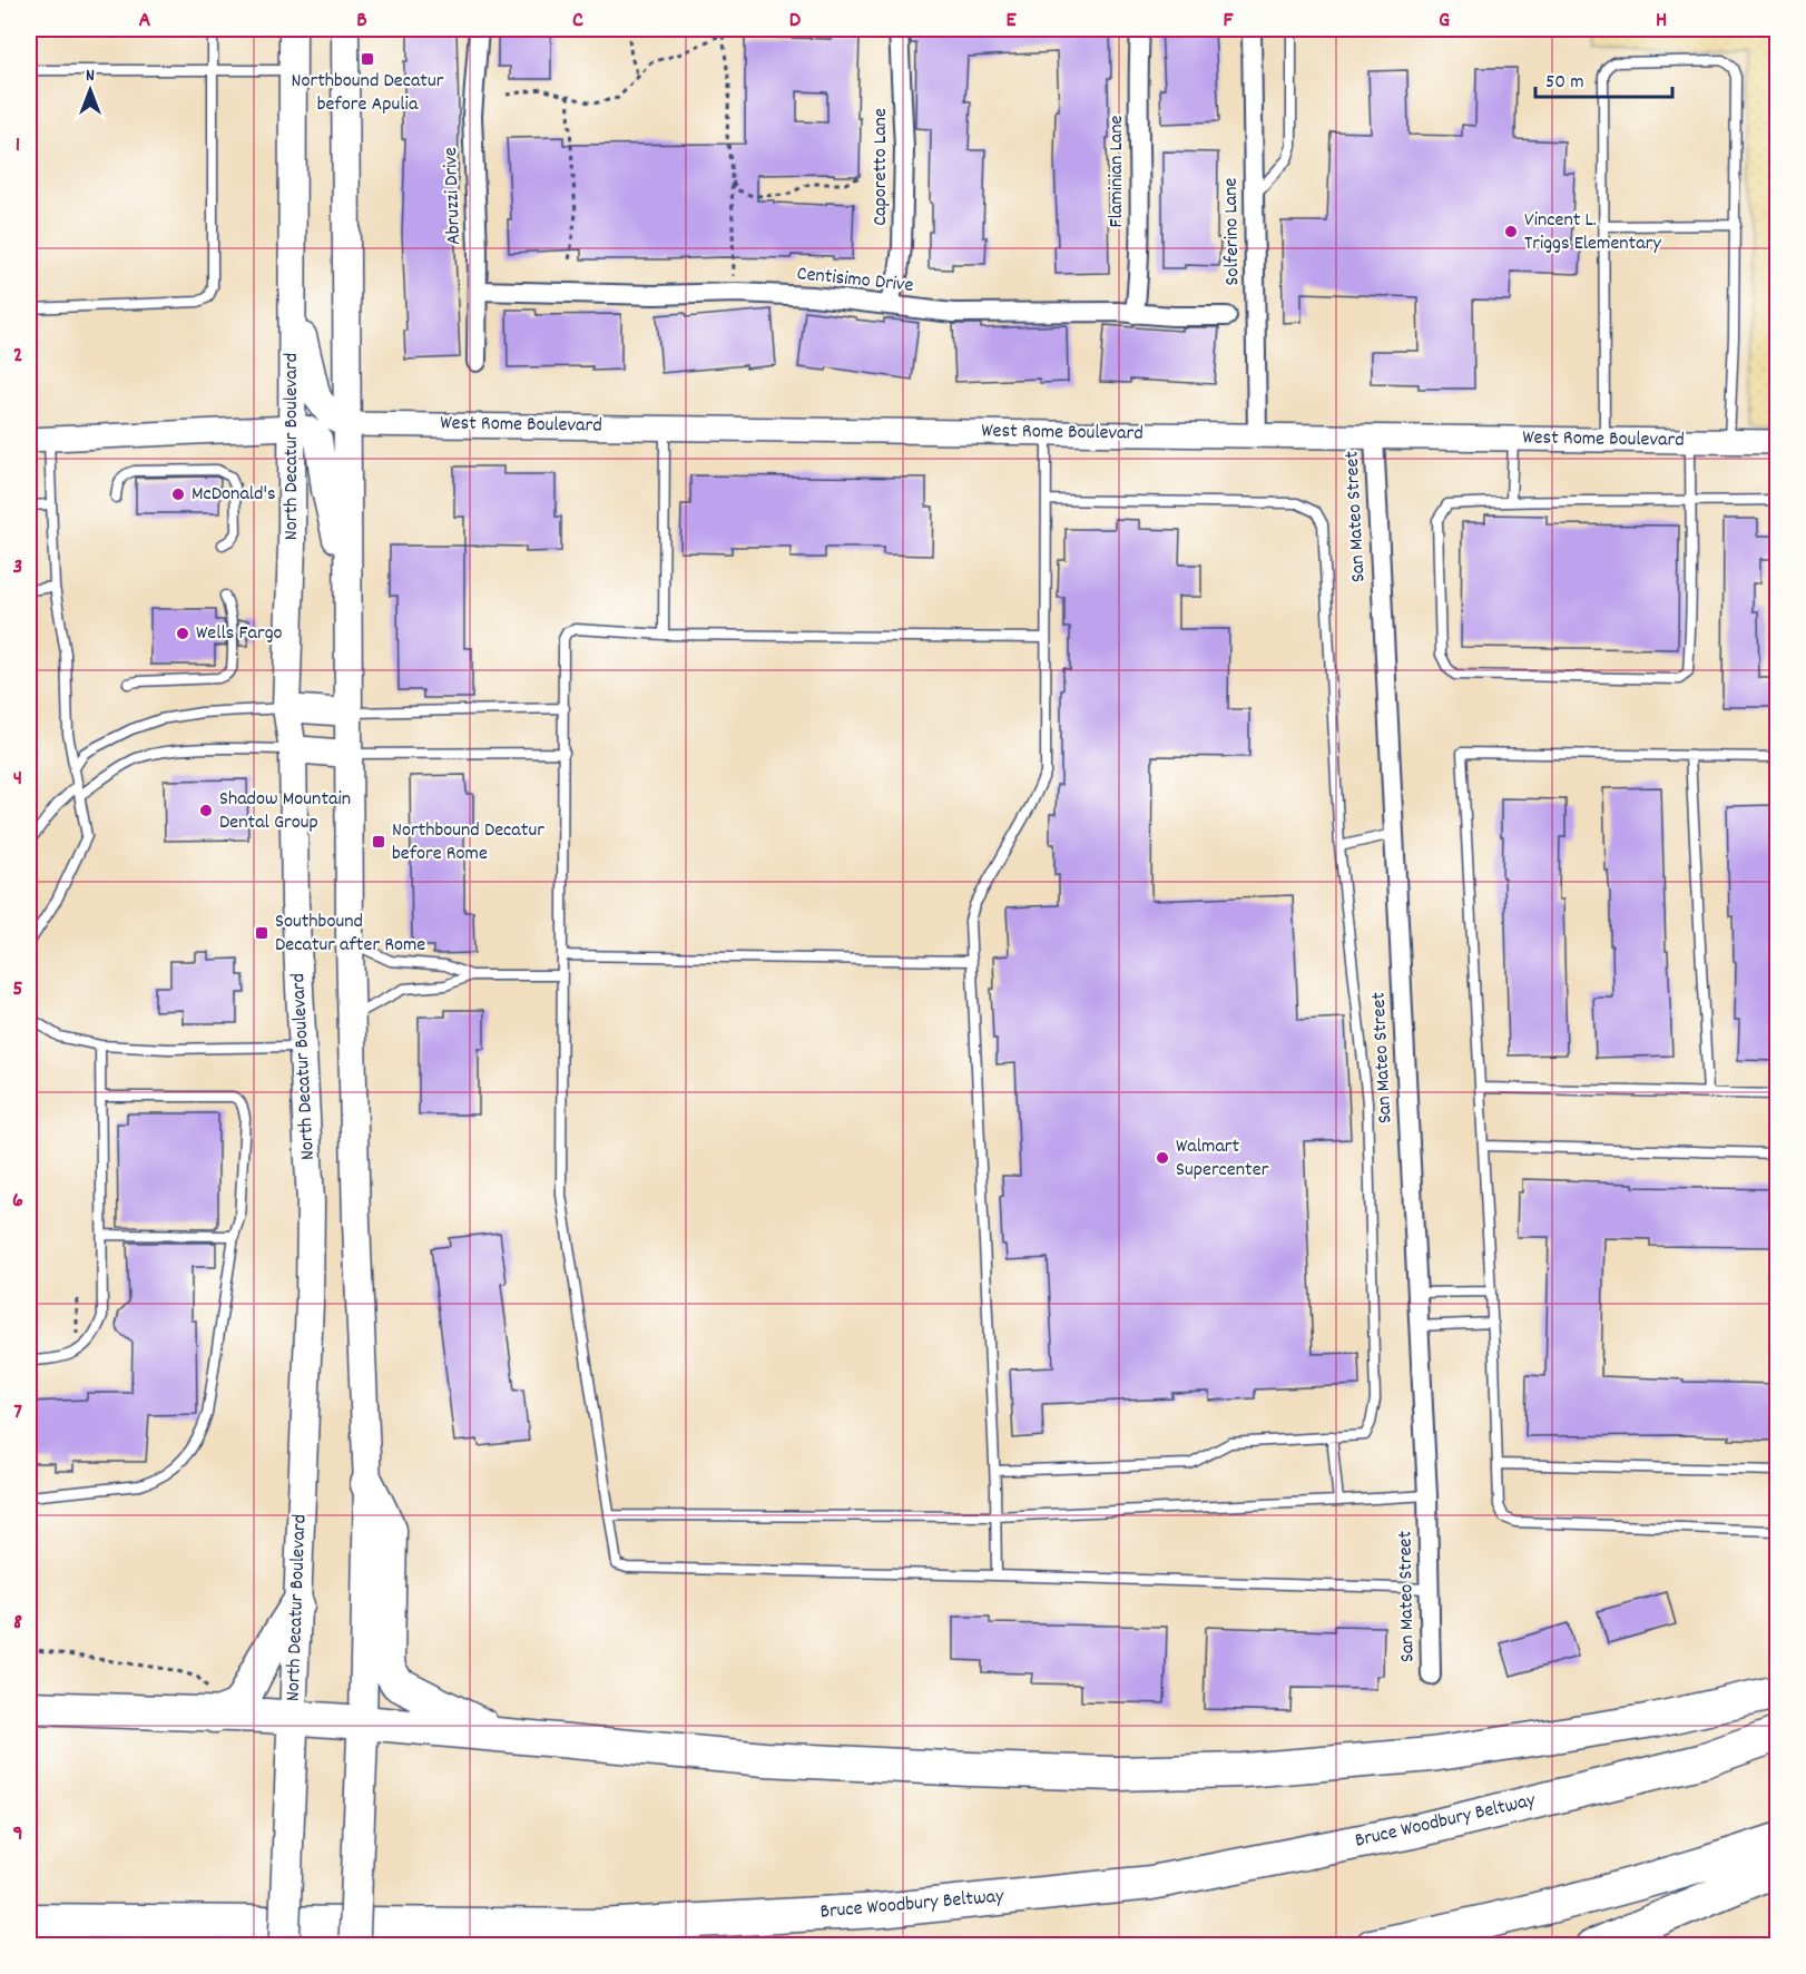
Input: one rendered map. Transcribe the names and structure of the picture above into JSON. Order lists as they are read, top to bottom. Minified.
{"streets":{"highway":["Bruce Woodbury Beltway"],"main road":["North Decatur Boulevard"],"street":["Caporetto Lane","Flaminian Lane","Abruzzi Drive","Solferino Lane","Centisimo Drive","West Rome Boulevard","San Mateo Street"]},"crossings":[["Caporetto Lane","Centisimo Drive"],["Flaminian Lane","Centisimo Drive"],["Abruzzi Drive","Centisimo Drive"],["Solferino Lane","West Rome Boulevard"],["West Rome Boulevard","San Mateo Street"]],"places":{"transit":["Northbound Decatur before Apulia","Northbound Decatur before Rome","Southbound Decatur after Rome"],"other":["Vincent L. Triggs Elementary","McDonald's","Wells Fargo","Shadow Mountain Dental Group","Walmart Supercenter"]},"scale_bar":"50 m","north":"top","grid":{"columns":["A","B","C","D","E","F","G","H"],"rows":["1","2","3","4","5","6","7","8","9"]}}
